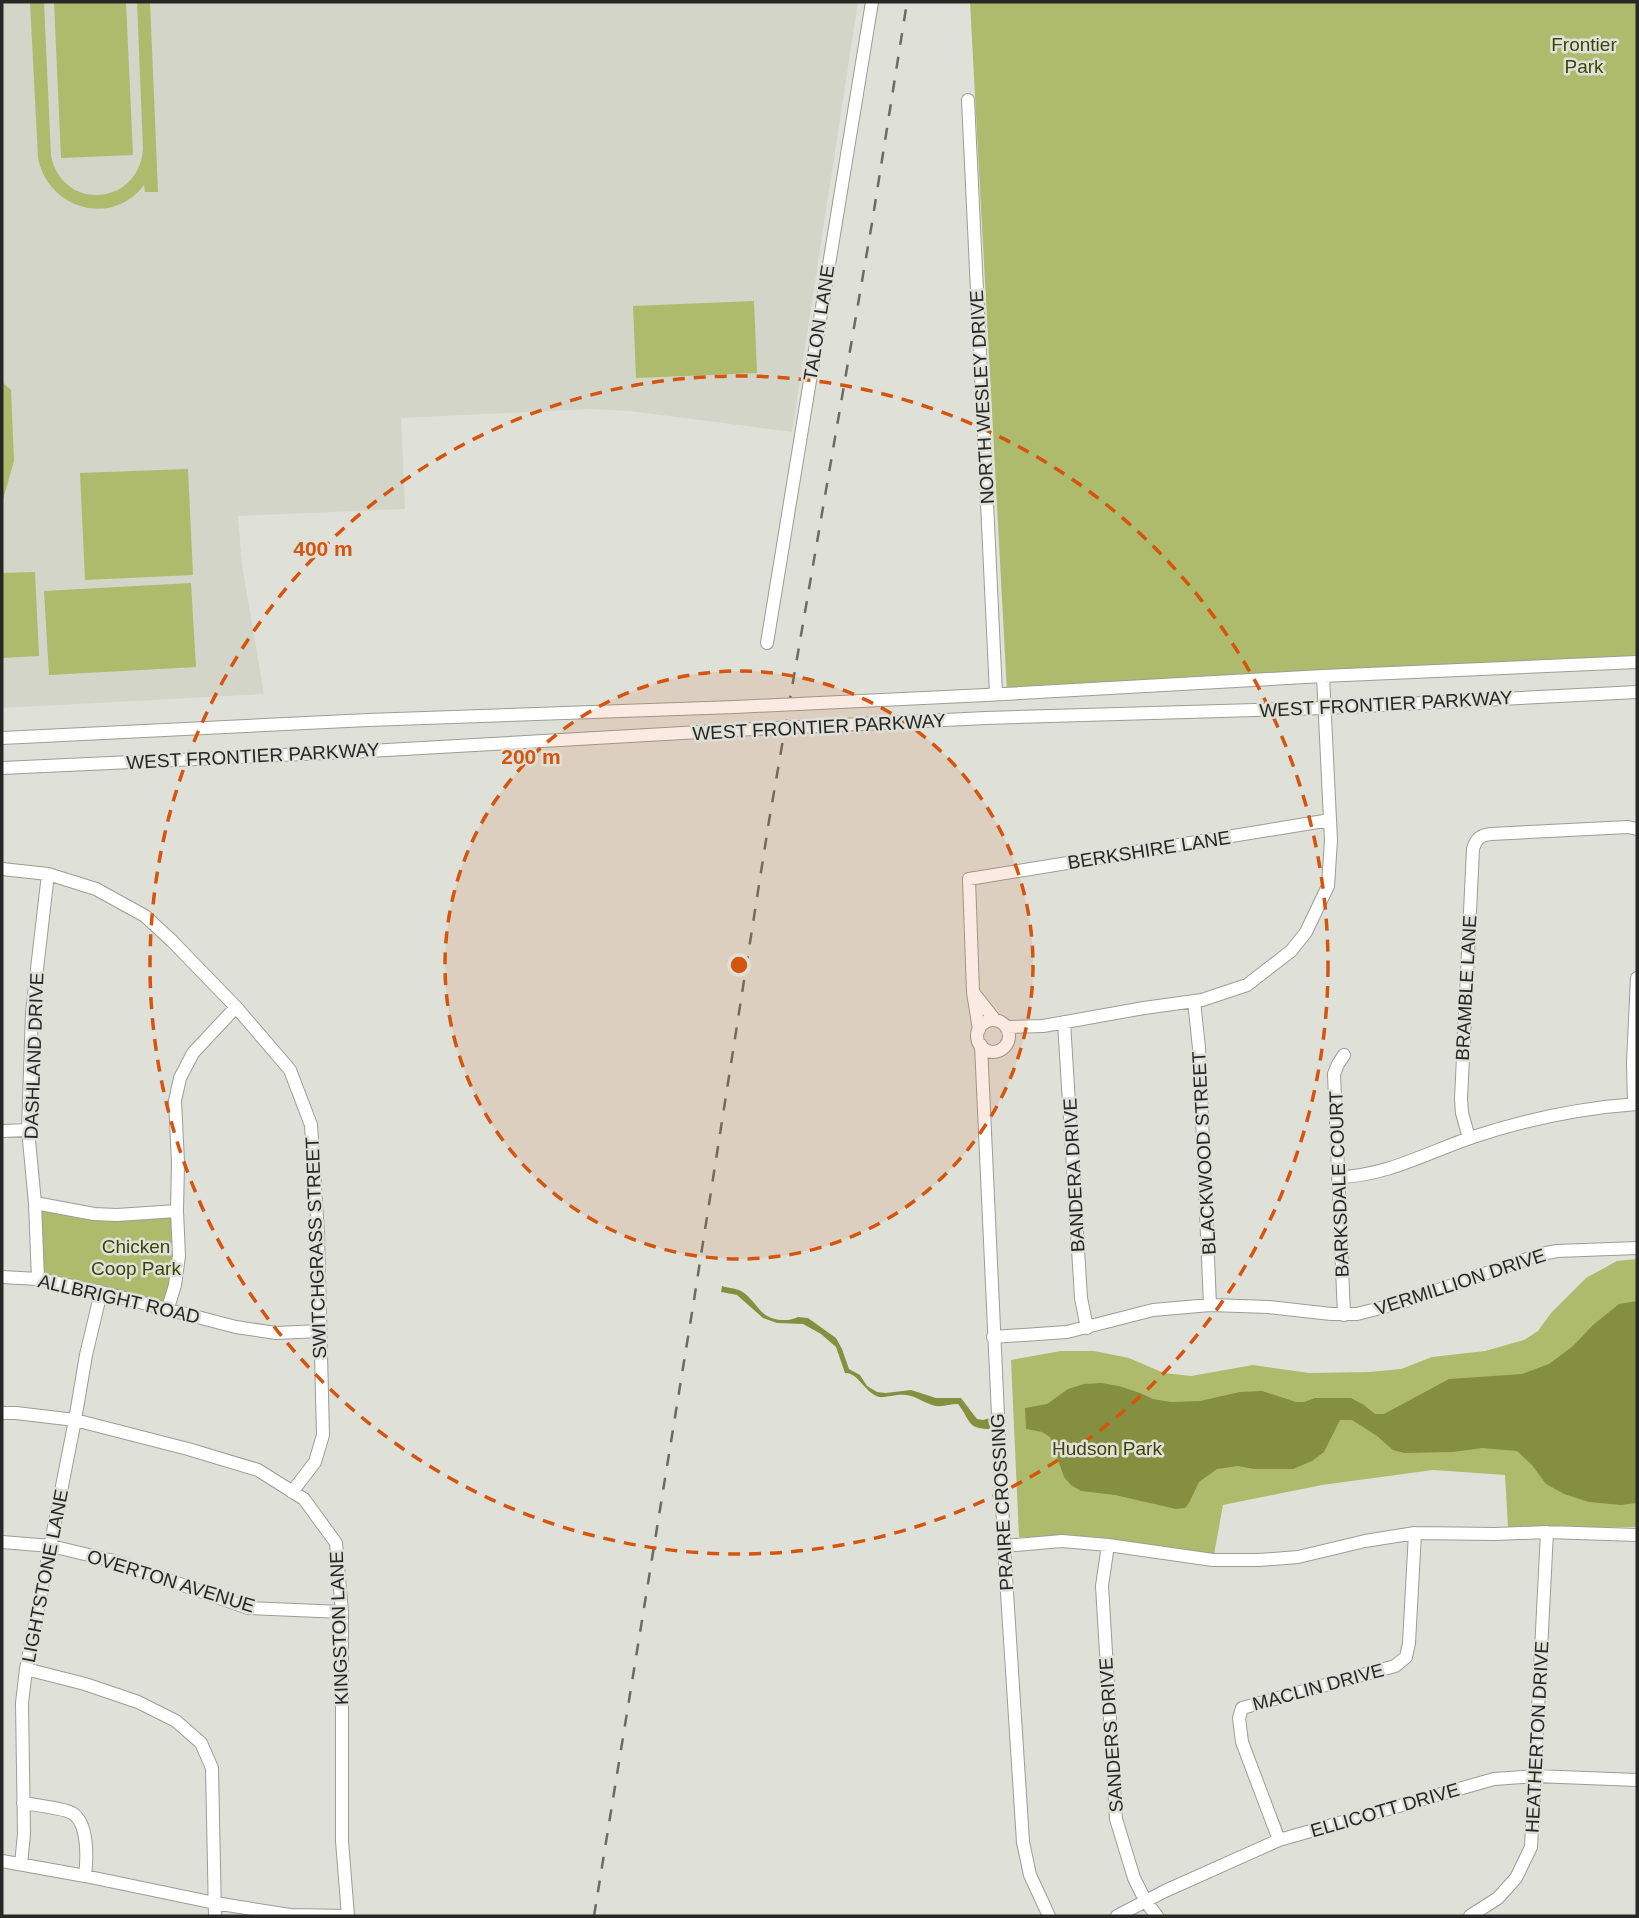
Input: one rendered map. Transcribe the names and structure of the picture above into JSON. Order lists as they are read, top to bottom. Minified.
{"streets":{"street":["TALON LANE","NORTH WESLEY DRIVE","WEST FRONTIER PARKWAY","BERKSHIRE LANE","BRAMBLE LANE","DASHLAND DRIVE","BLACKWOOD STREET","BANDERA DRIVE","BARKSDALE COURT","SWITCHGRASS STREET","VERMILLION DRIVE","ALLBRIGHT ROAD","PRAIRE CROSSING","LIGHTSTONE LANE","OVERTON AVENUE","KINGSTON LANE","MACLIN DRIVE","SANDERS DRIVE","HEATHERTON DRIVE","ELLICOTT DRIVE"]},"crossings":[["NORTH WESLEY DRIVE","WEST FRONTIER PARKWAY"],["DASHLAND DRIVE","SWITCHGRASS STREET"],["DASHLAND DRIVE","ALLBRIGHT ROAD"],["BLACKWOOD STREET","VERMILLION DRIVE"],["BANDERA DRIVE","VERMILLION DRIVE"],["BARKSDALE COURT","VERMILLION DRIVE"],["SWITCHGRASS STREET","ALLBRIGHT ROAD"],["SWITCHGRASS STREET","KINGSTON LANE"],["VERMILLION DRIVE","PRAIRE CROSSING"],["ALLBRIGHT ROAD","LIGHTSTONE LANE"],["LIGHTSTONE LANE","OVERTON AVENUE"],["LIGHTSTONE LANE","KINGSTON LANE"],["OVERTON AVENUE","KINGSTON LANE"],["MACLIN DRIVE","ELLICOTT DRIVE"],["SANDERS DRIVE","ELLICOTT DRIVE"],["HEATHERTON DRIVE","ELLICOTT DRIVE"]],"parks":["Frontier Park","Chicken Coop Park","Hudson Park"],"rings":["400 m","200 m"]}
